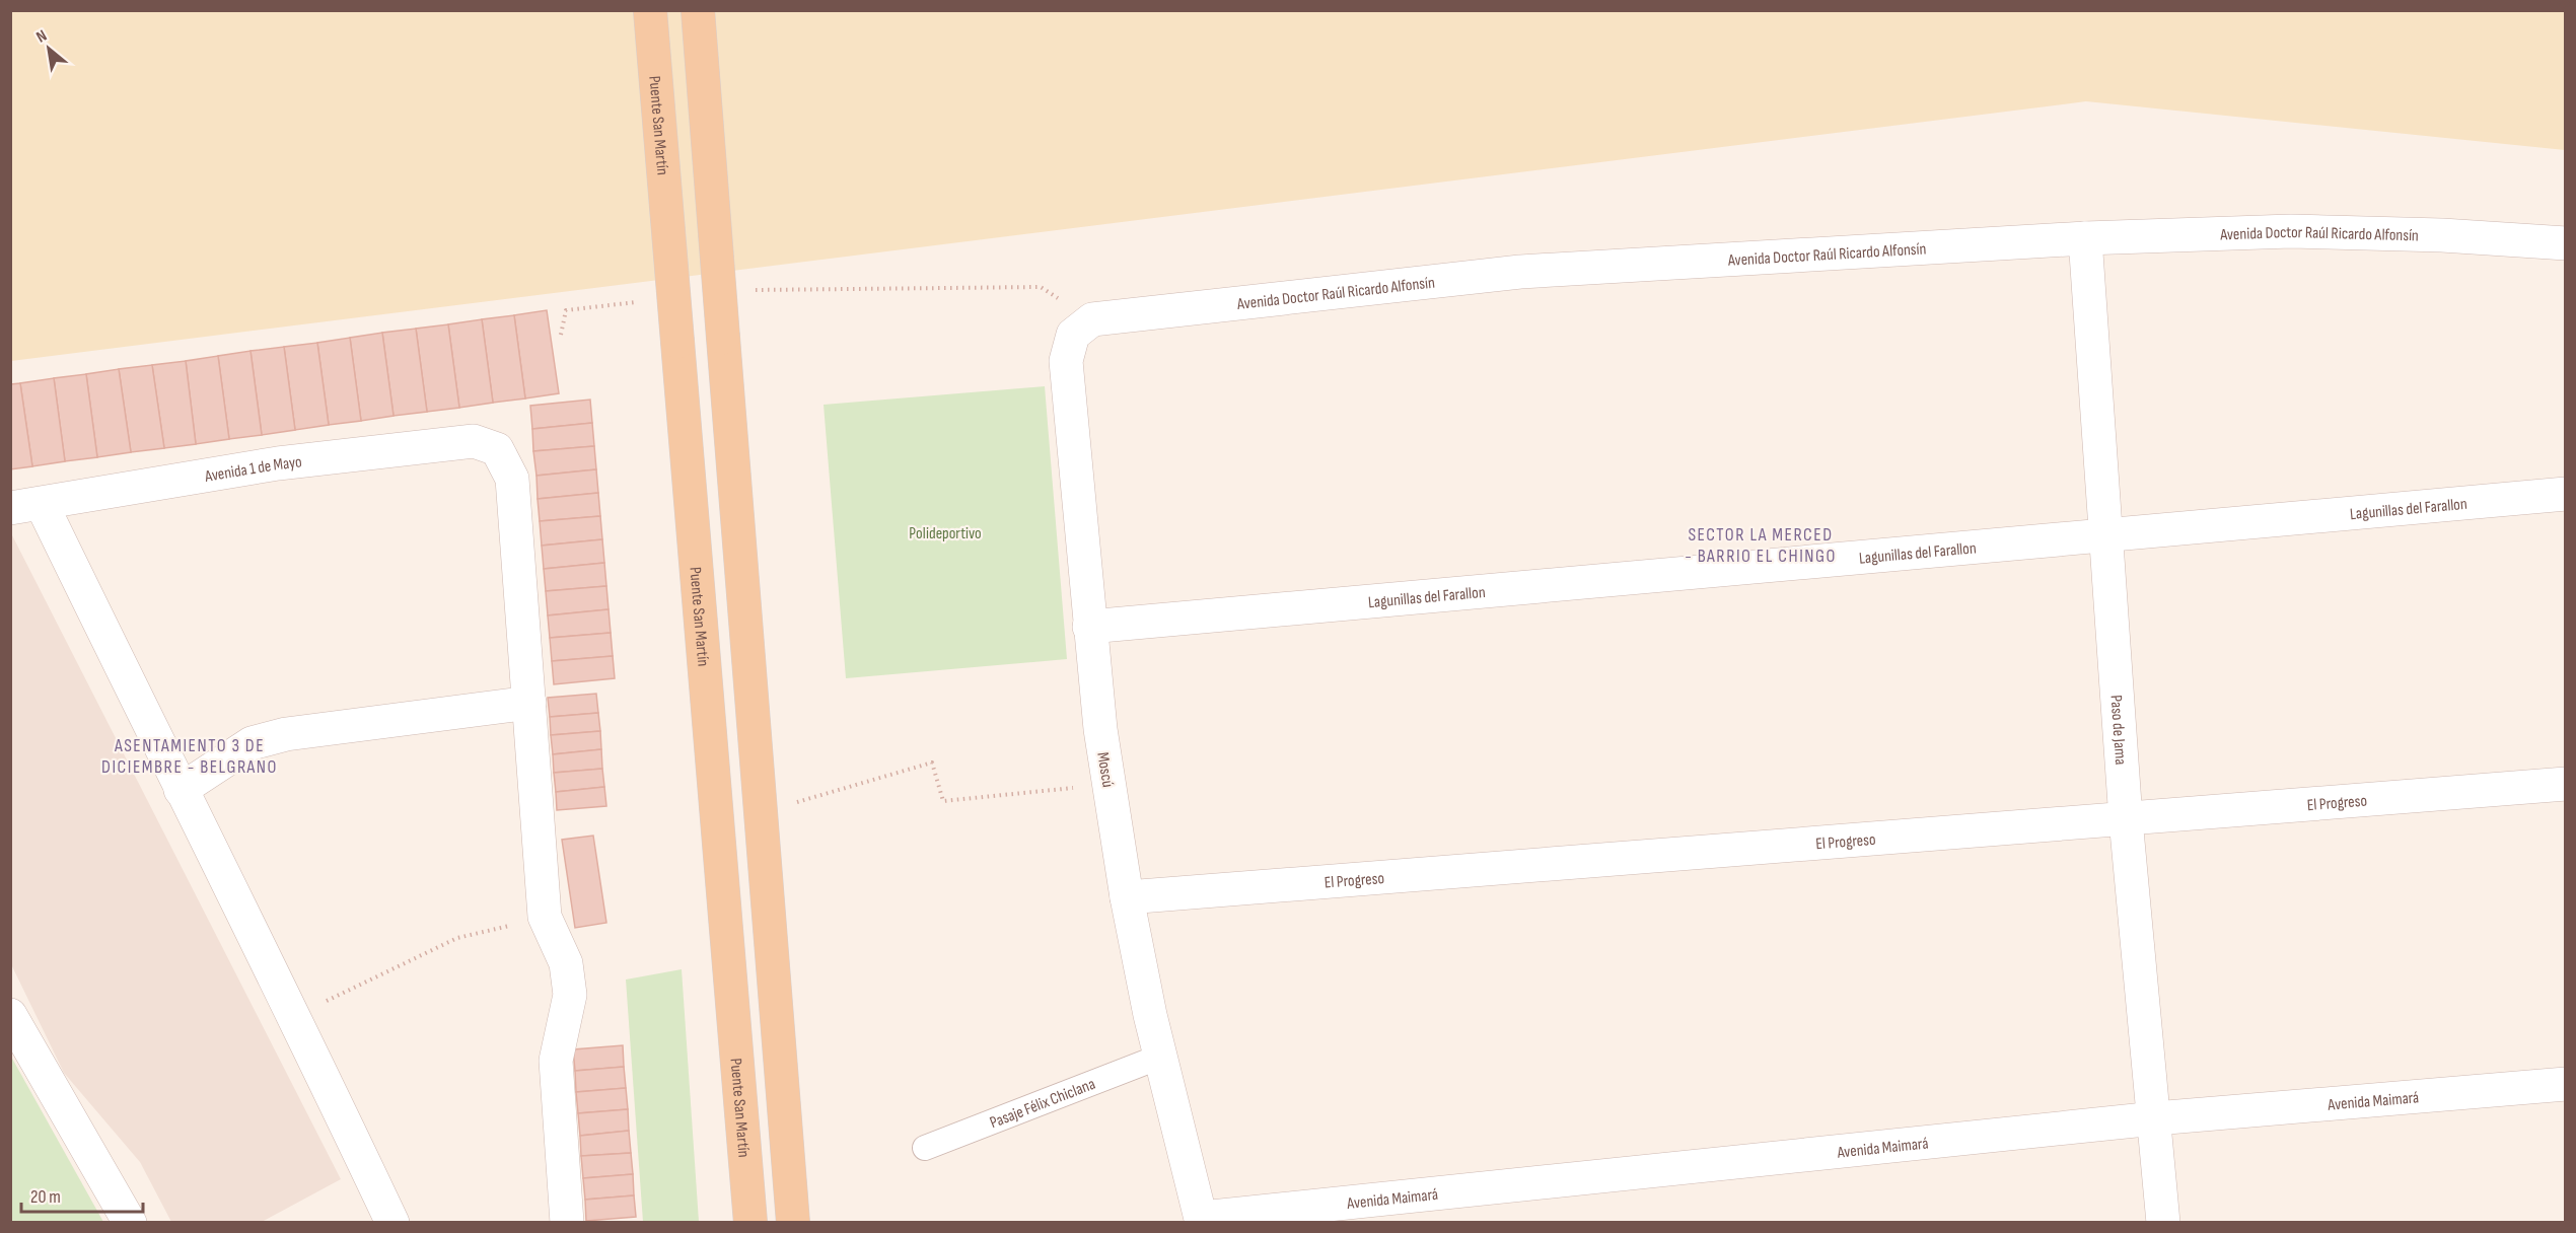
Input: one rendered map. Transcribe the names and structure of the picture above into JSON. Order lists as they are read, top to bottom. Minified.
{"streets":{"main road":["Puente San Martín"],"street":["Avenida Doctor Raúl Ricardo Alfonsín","Avenida 1 de Mayo","Lagunillas del Farallon","Paso de Jama","Moscú","El Progreso","Avenida Maimará"],"lane":["Pasaje Félix Chiclana"]},"crossings":[["Avenida Doctor Raúl Ricardo Alfonsín","Paso de Jama"],["Avenida Doctor Raúl Ricardo Alfonsín","Moscú"],["Lagunillas del Farallon","Paso de Jama"],["Lagunillas del Farallon","Moscú"],["Paso de Jama","El Progreso"],["Paso de Jama","Avenida Maimará"],["Moscú","El Progreso"],["Moscú","Avenida Maimará"],["Moscú","Pasaje Félix Chiclana"]],"districts":["SECTOR LA MERCED - BARRIO EL CHINGO","ASENTAMIENTO 3 DE DICIEMBRE - BELGRANO"],"parks":["Polideportivo"],"scale_bar":"20 m","north":"top left"}
